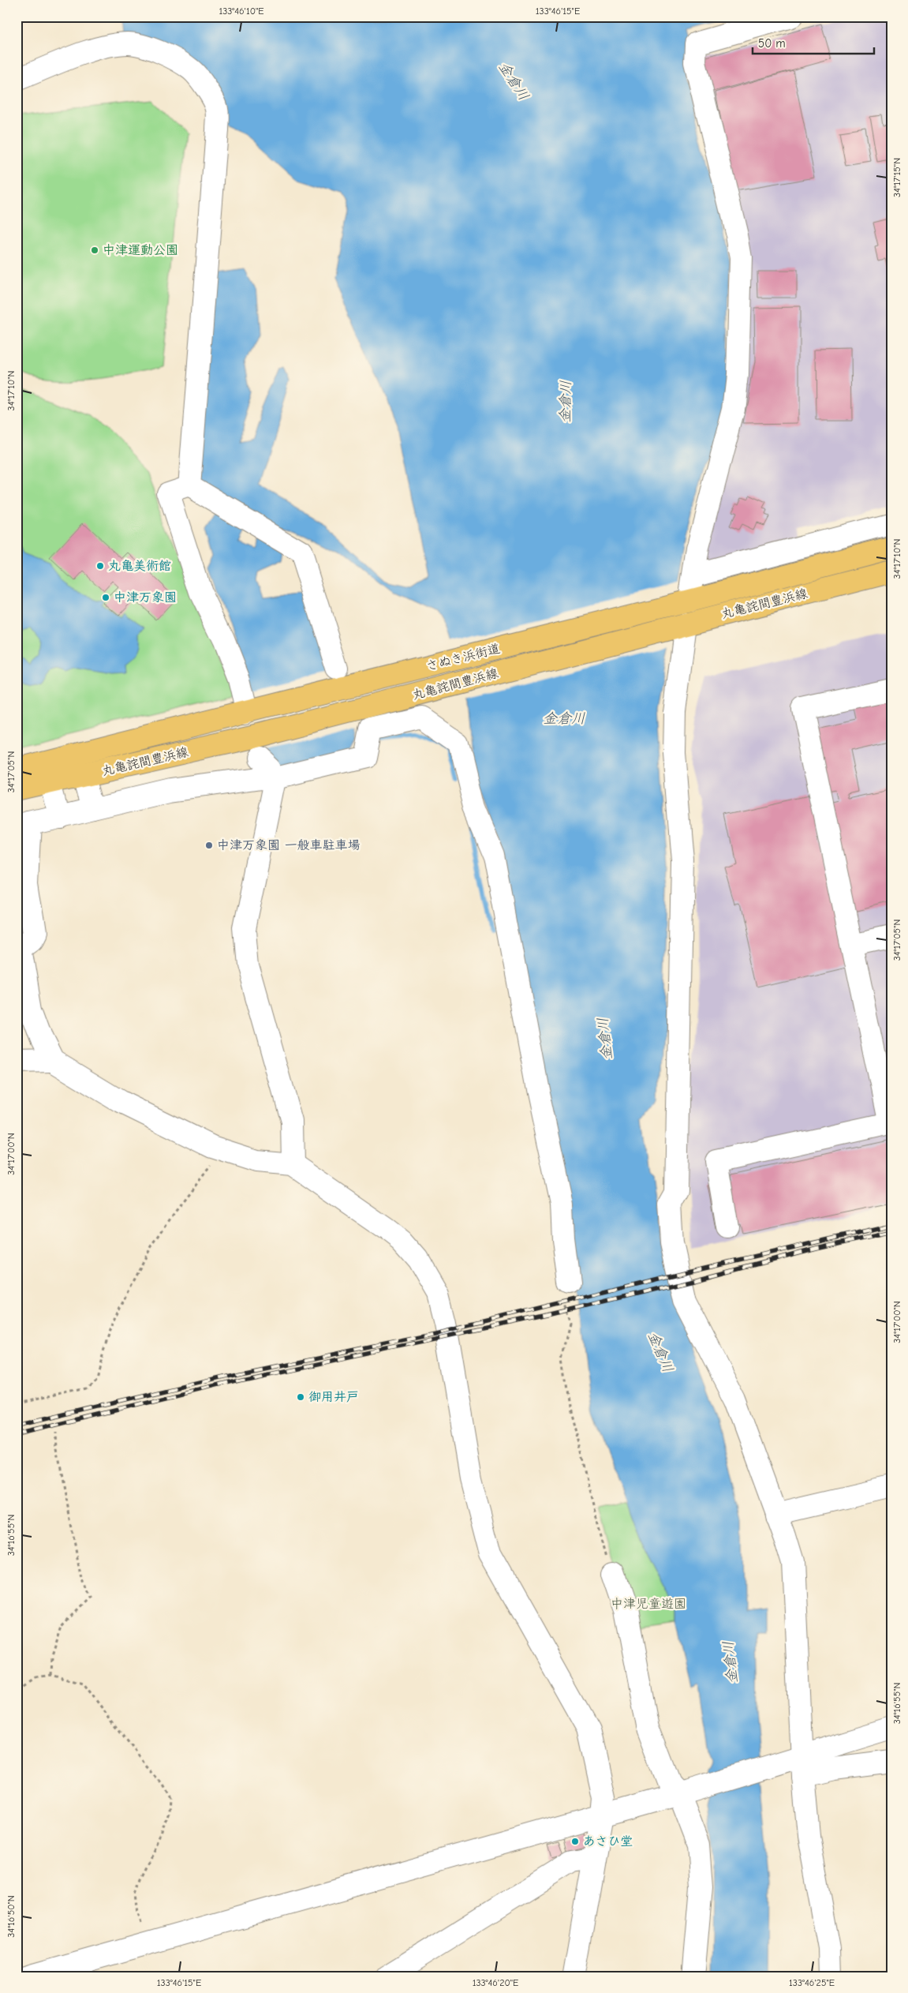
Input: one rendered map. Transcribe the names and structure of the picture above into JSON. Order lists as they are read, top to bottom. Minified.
{"streets":{"main road":["丸亀詫間豊浜線","さぬき浜街道"]},"crossings":[["丸亀詫間豊浜線","さぬき浜街道"]],"water":["金倉川"],"parks":["中津児童遊園"],"places":["中津運動公園","丸亀美術館","中津万象園","中津万象園 一般車駐車場","御用井戸","あさひ堂"],"scale_bar":"50 m","coordinates":["133°46'10\"E","133°46'15\"E","34°17'15\"N","34°17'10\"N","34°17'05\"N","34°17'00\"N","34°16'55\"N","34°16'50\"N","133°46'20\"E","133°46'25\"E"]}
